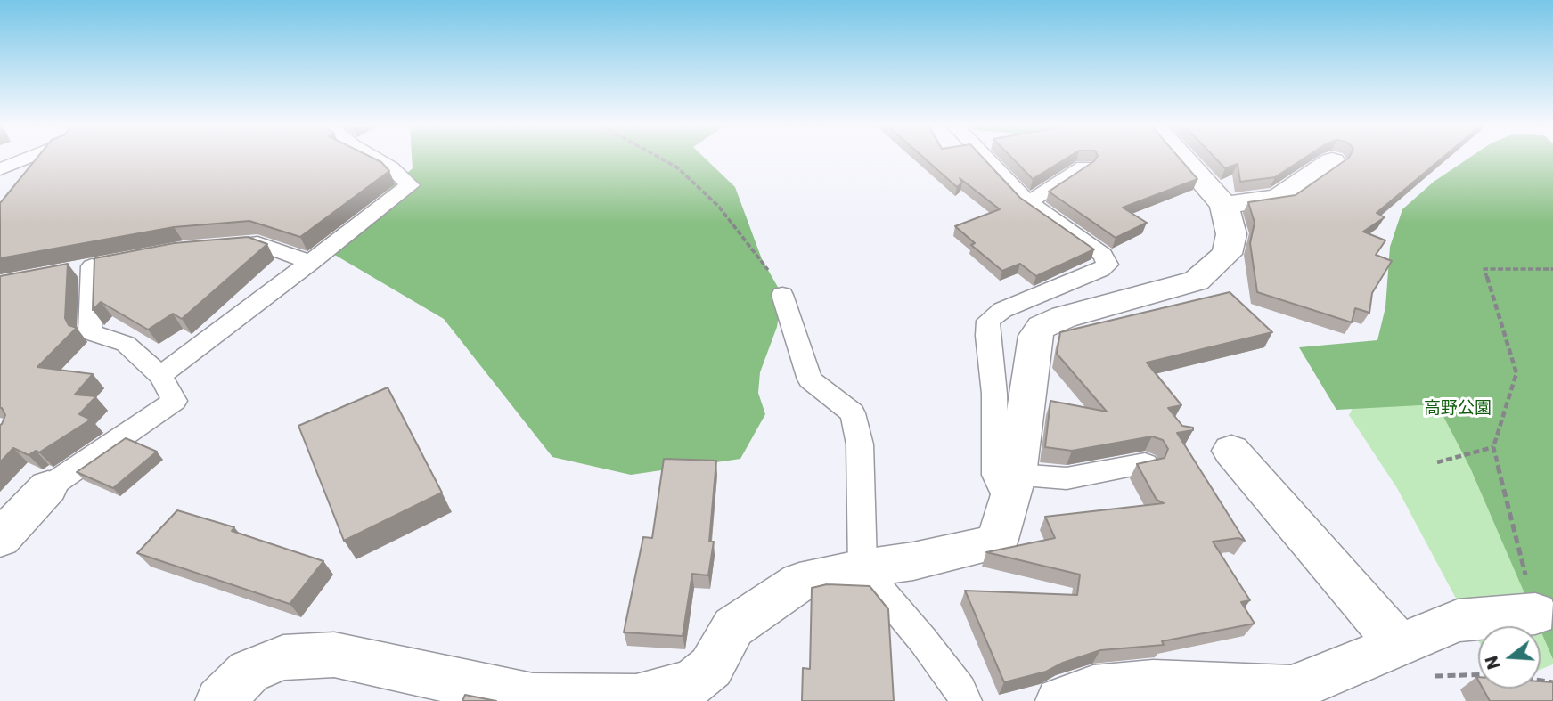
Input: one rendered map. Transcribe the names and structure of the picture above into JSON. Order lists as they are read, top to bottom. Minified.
{"parks":["高野公園"],"north":"left"}
